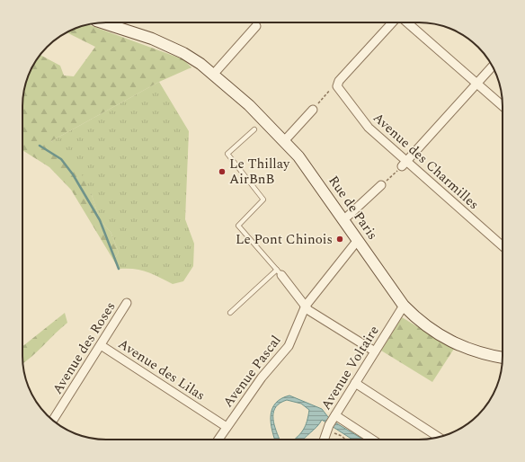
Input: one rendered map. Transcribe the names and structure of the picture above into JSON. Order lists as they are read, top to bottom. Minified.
{"streets":{"street":["Avenue des Charmilles","Rue de Paris","Avenue des Roses","Avenue Voltaire","Avenue des Lilas","Avenue Pascal"]},"crossings":[["Rue de Paris","Avenue Voltaire"],["Rue de Paris","Avenue Pascal"],["Avenue des Roses","Avenue des Lilas"],["Avenue des Lilas","Avenue Pascal"]],"places":["Le Thillay AirBnB","Le Pont Chinois"]}
